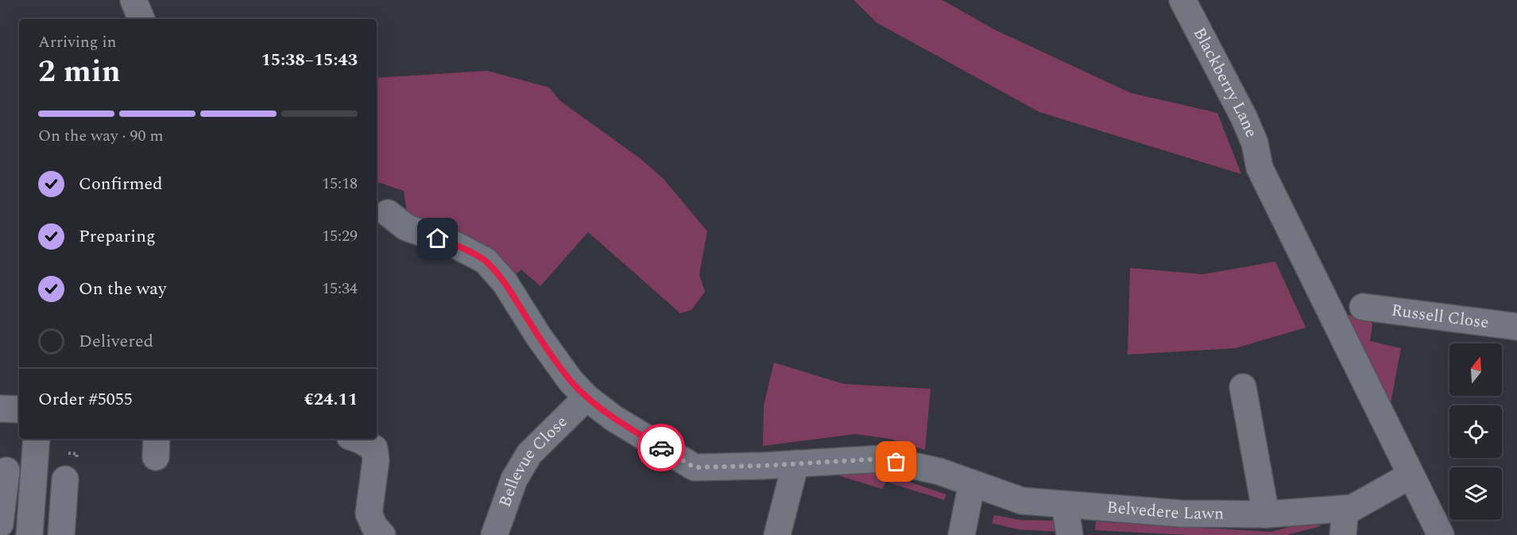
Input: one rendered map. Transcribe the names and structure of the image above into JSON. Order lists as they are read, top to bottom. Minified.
{"streets":{"street":["Blackberry Lane","Russell Close","Bellevue Close","Belvedere Lawn"]},"crossings":[["Blackberry Lane","Belvedere Lawn"],["Bellevue Close","Belvedere Lawn"]],"north":"top","page":{"heading":["2 min","Arriving in","15:38–15:43"],"panel":["Order #5055","€24.11"],"bar":"On the way · 90 m","list":[["Confirmed","15:18"],["Preparing","15:29"],["On the way","15:34"],"Delivered"]}}
